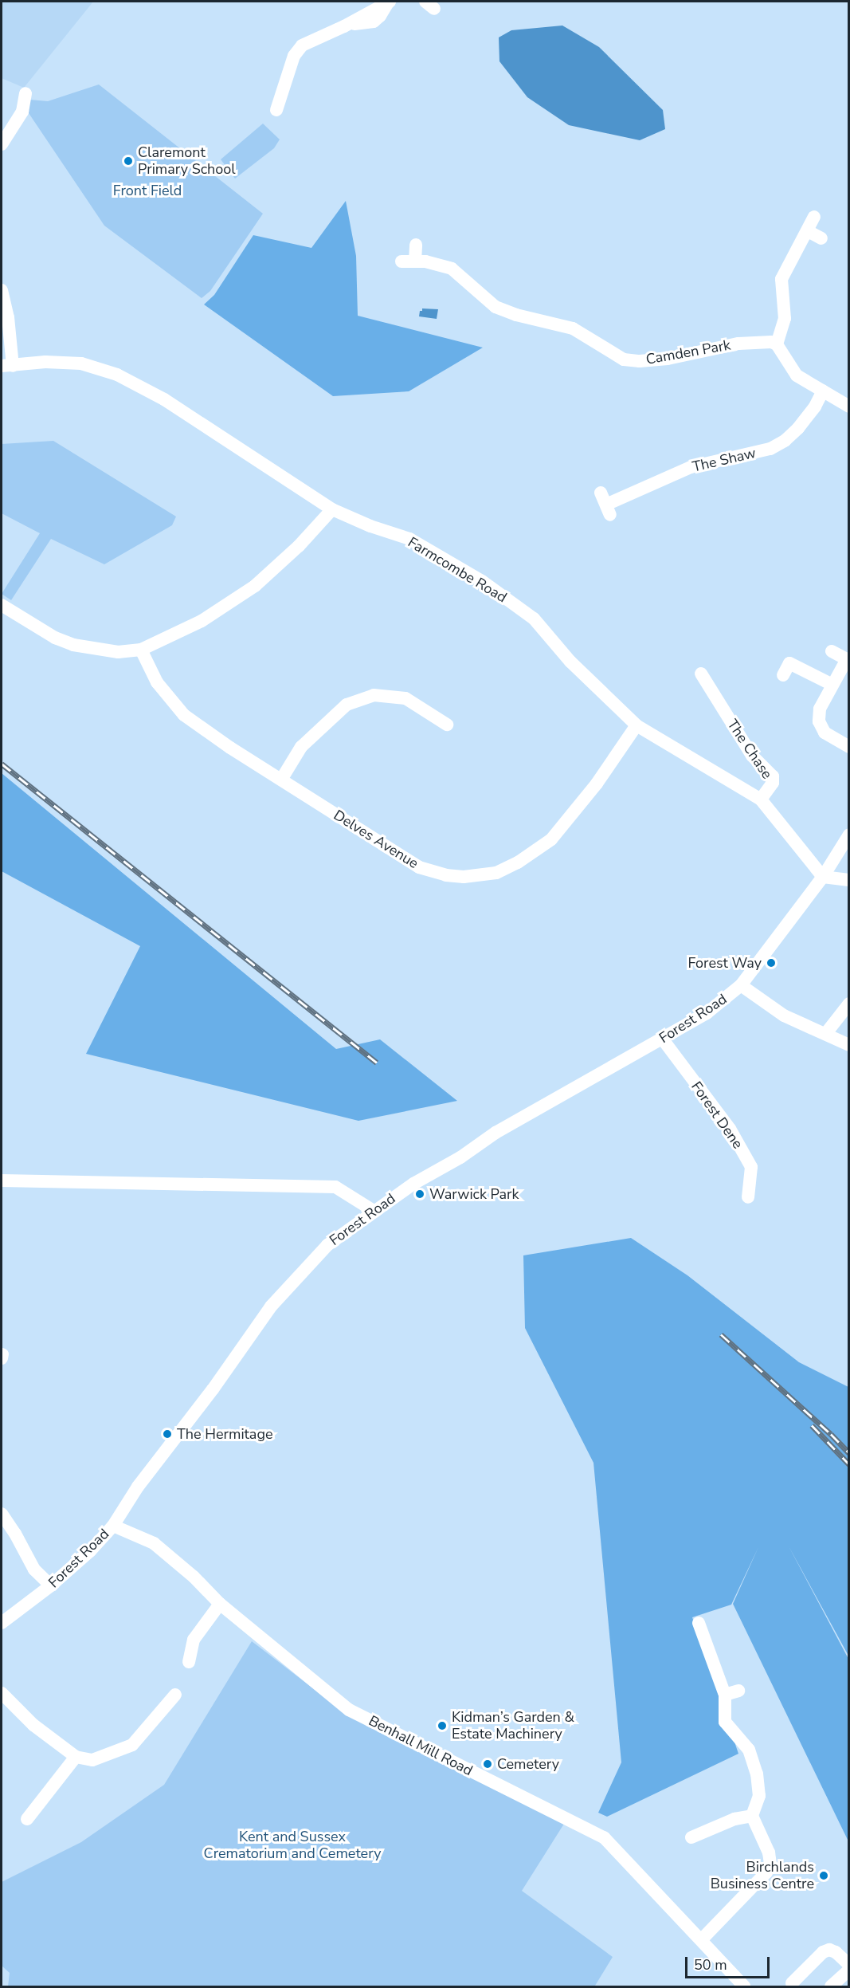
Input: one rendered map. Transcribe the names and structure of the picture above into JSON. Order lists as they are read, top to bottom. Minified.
{"streets":{"street":["Camden Park","The Shaw","Farmcombe Road","The Chase","Delves Avenue","Forest Road","Forest Dene","Benhall Mill Road"]},"crossings":[["Farmcombe Road","The Chase"],["Farmcombe Road","Delves Avenue"],["Farmcombe Road","Forest Road"],["Forest Road","Forest Dene"],["Forest Road","Benhall Mill Road"]],"parks":["Front Field","Kent and Sussex Crematorium and Cemetery"],"places":["Claremont Primary School","Forest Way","Warwick Park","The Hermitage","Kidman’s Garden & Estate Machinery","Cemetery","Birchlands Business Centre"],"scale_bar":"50 m"}
